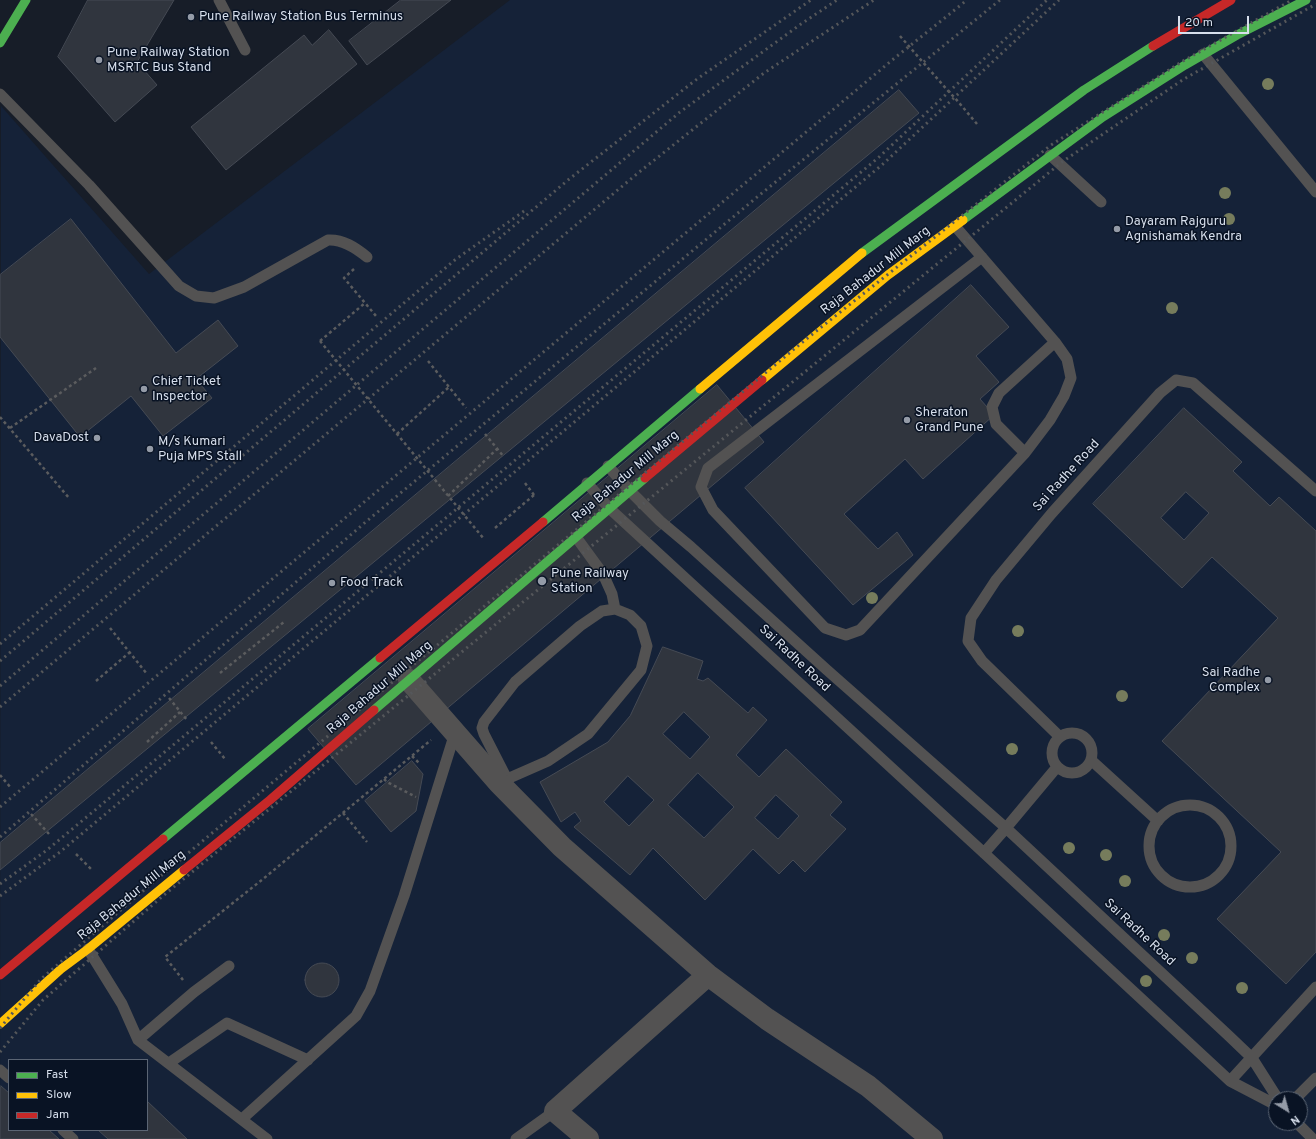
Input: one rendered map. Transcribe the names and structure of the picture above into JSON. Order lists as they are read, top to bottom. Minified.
{"streets":{"main road":["Raja Bahadur Mill Marg"],"lane":["Sai Radhe Road"]},"crossings":[["Raja Bahadur Mill Marg","Sai Radhe Road"]],"places":["Pune Railway Station Bus Terminus","Pune Railway Station MSRTC Bus Stand","Dayaram Rajguru Agnishamak Kendra","Chief Ticket Inspector","Sheraton Grand Pune","DavaDost","M/s Kumari Puja MPS Stall","Pune Railway Station","Food Track","Sai Radhe Complex"],"legend":["Fast","Slow","Jam"],"scale_bar":"20 m","north":"bottom right"}
